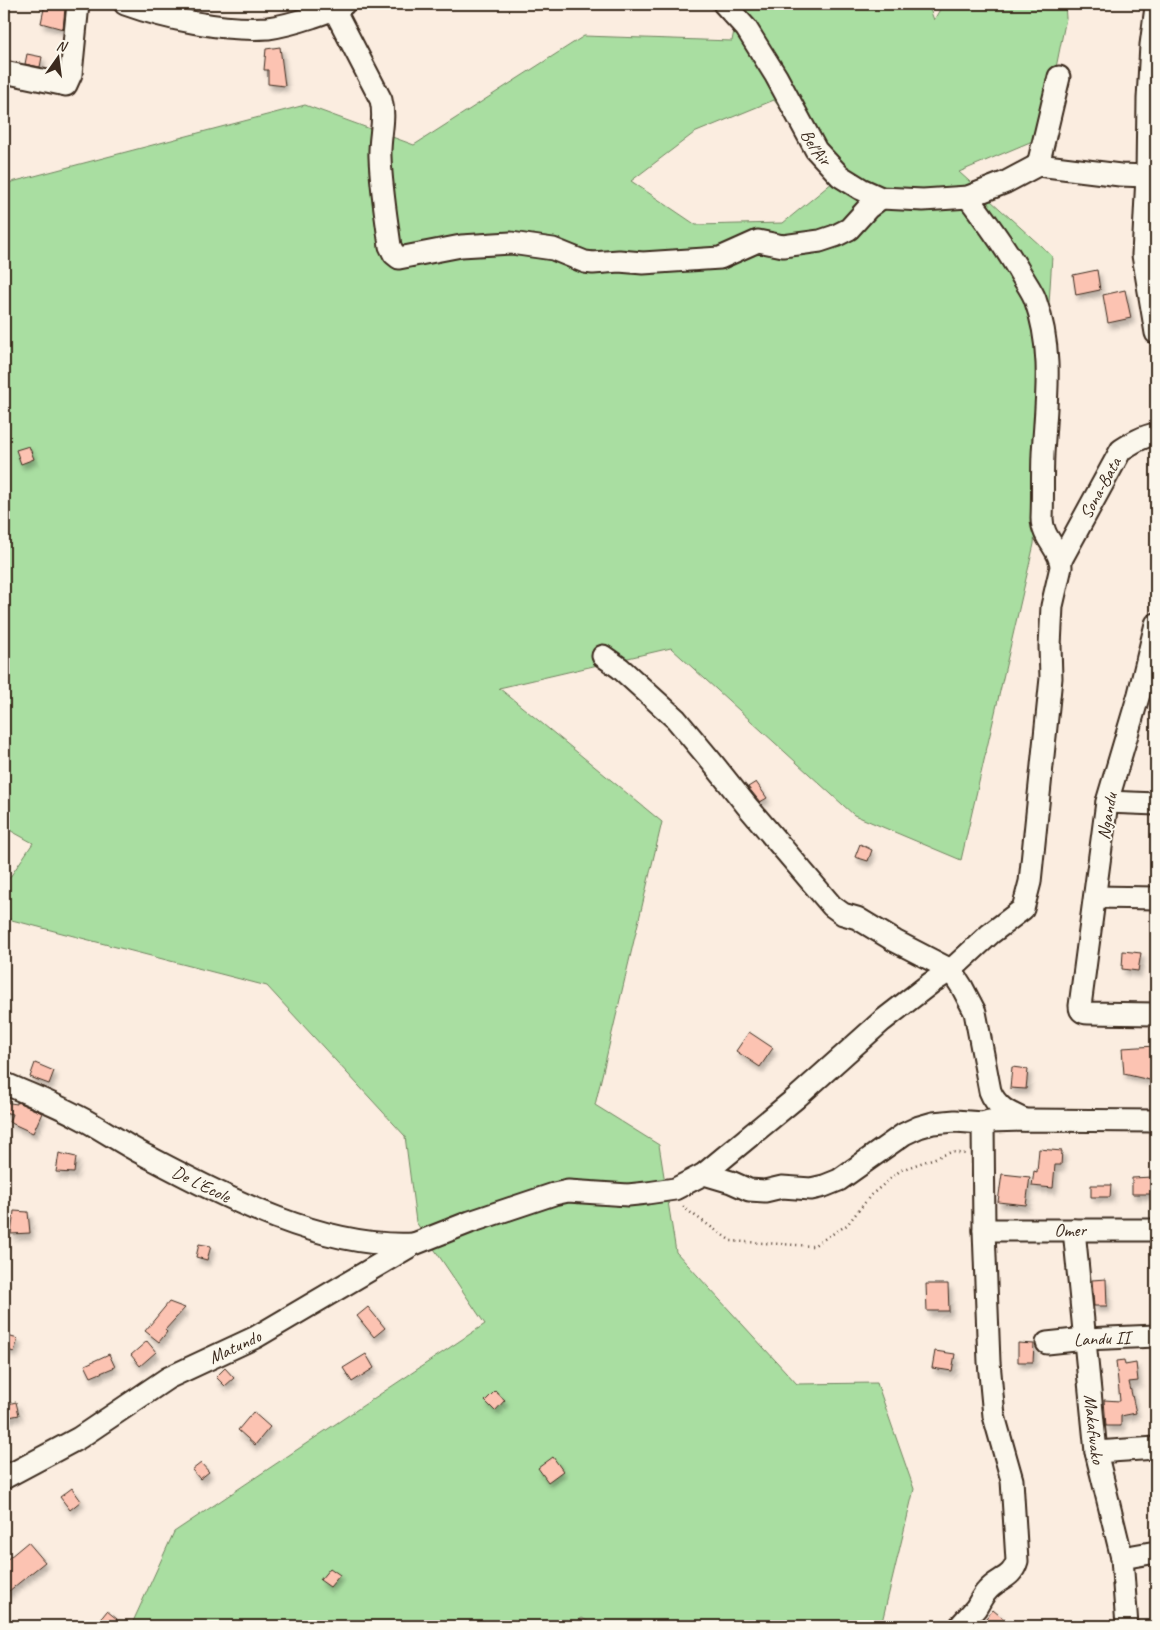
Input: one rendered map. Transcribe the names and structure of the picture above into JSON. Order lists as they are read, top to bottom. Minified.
{"streets":{"street":["Bel'Air","Sona-Bata","Ngandu","De L'Ecole","Omer","Landu II","Matundo","Makafwako"]},"crossings":[["Sona-Bata","Matundo"],["De L'Ecole","Matundo"],["Omer","Makafwako"],["Landu II","Makafwako"]],"north":"top"}
